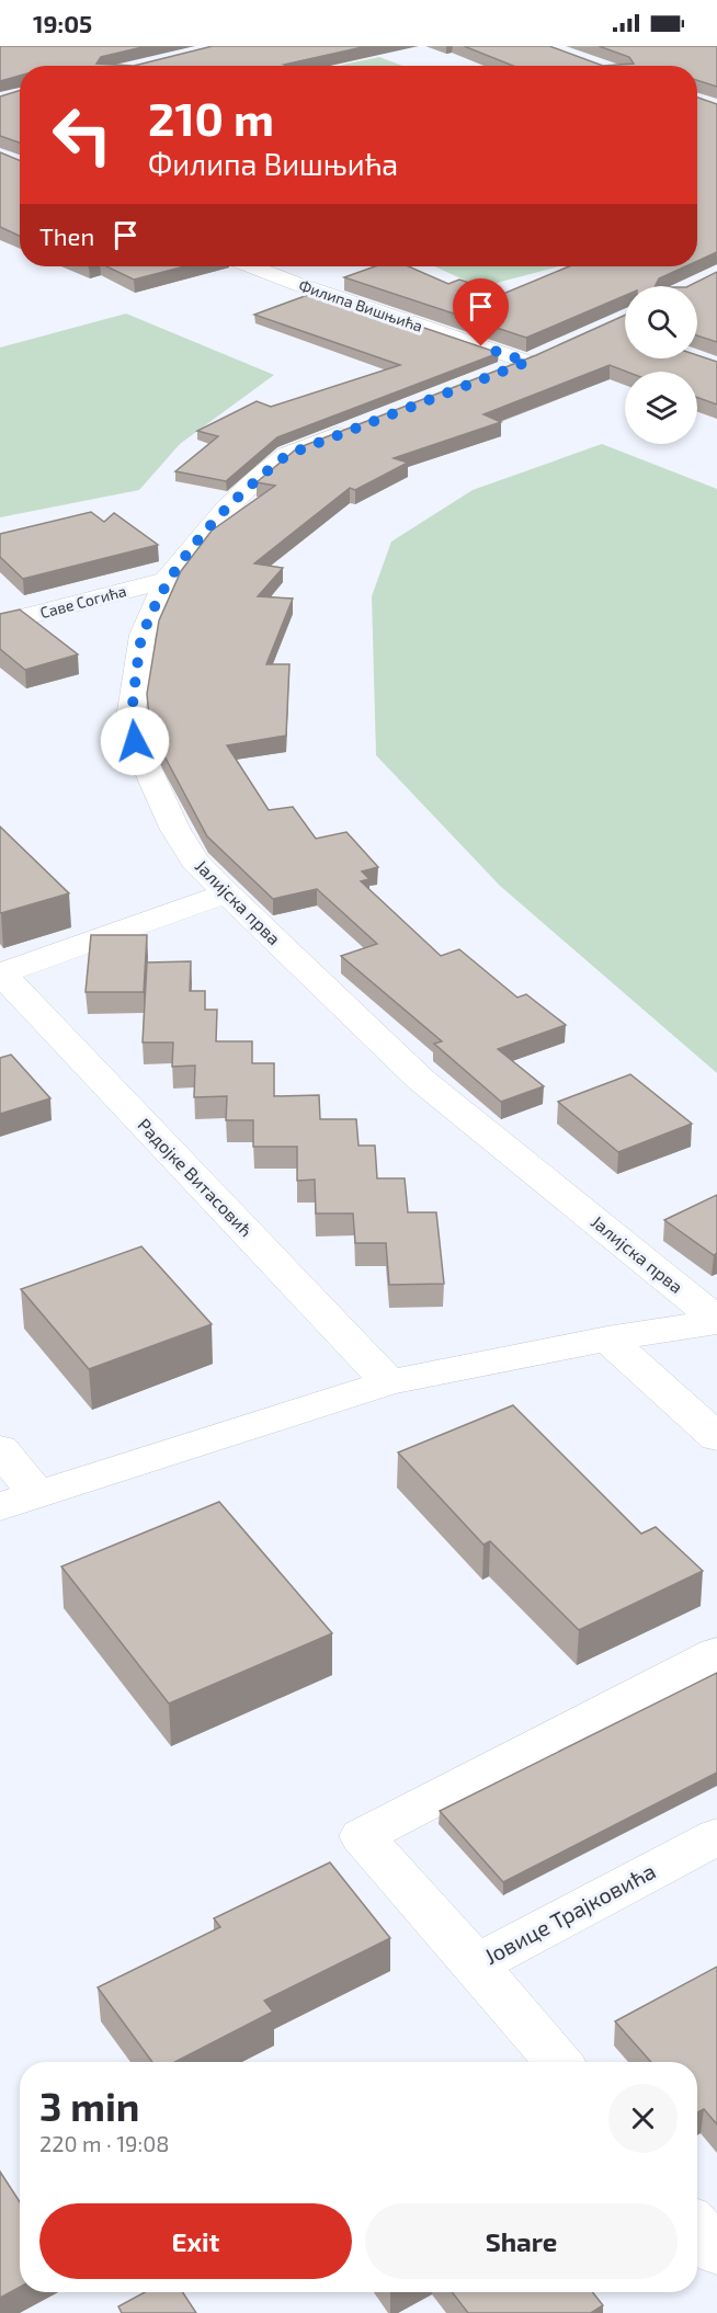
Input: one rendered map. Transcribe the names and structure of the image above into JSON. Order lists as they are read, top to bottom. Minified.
{"streets":{"street":["Филипа Вишњића","Саве Согића","Јалијска прва","Радојке Витасовић","Јовице Трајковића"]},"crossings":[["Саве Согића","Јалијска прва"]],"page":{"status":"19:05","turn":["210 m","Филипа Вишњића"],"then":"Then","heading":["3 min","220 m · 19:08"],"buttons":["Exit","Share"]}}
